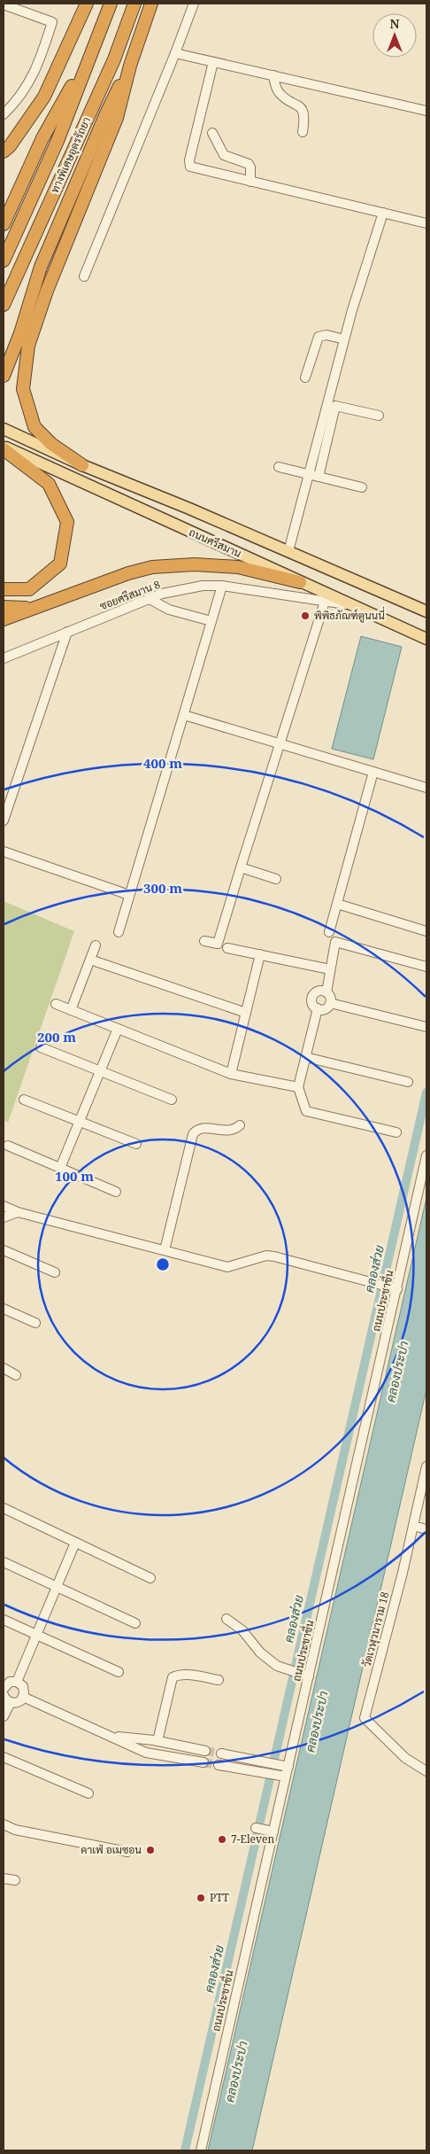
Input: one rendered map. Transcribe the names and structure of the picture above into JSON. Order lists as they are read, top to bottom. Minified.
{"streets":{"highway":["ทางพิเศษอุดรรัถยา"],"main road":["ถนนศรีสมาน"],"street":["ซอยศรีสมาน 8","ถนนประชาชื่น","วัดเวฬุวนาราม 18"]},"crossings":[["ถนนศรีสมาน","ซอยศรีสมาน 8"]],"water":["คลองส่วย","คลองประปา"],"places":["พิพิธภัณฑ์ตูนนนี่","7-Eleven","คาเฟ่ อเมซอน","PTT"],"north":"top","rings":["400 m","300 m","200 m","100 m"]}
